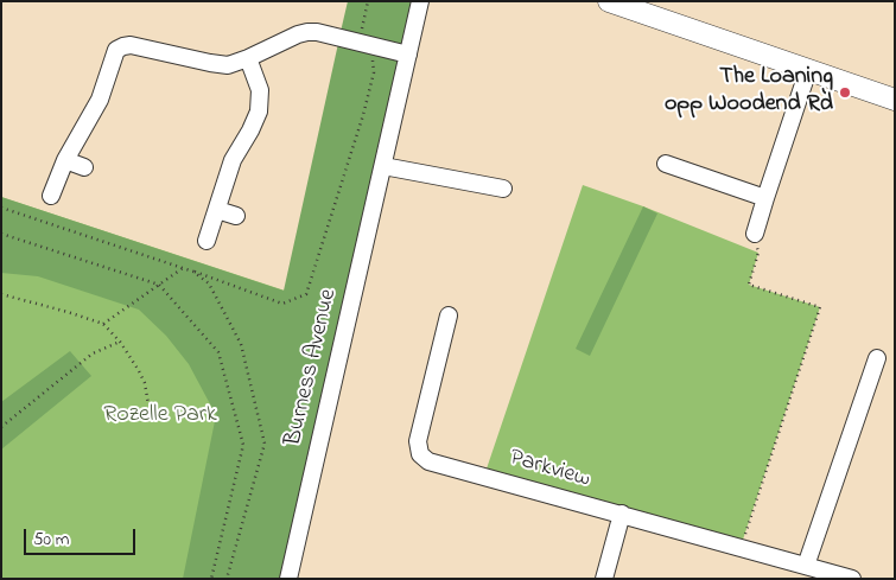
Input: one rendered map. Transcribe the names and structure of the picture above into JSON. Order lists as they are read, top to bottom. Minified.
{"streets":{"street":["Burness Avenue","Parkview"]},"parks":["Rozelle Park"],"places":["The Loaning opp Woodend Rd"],"scale_bar":"50 m"}
